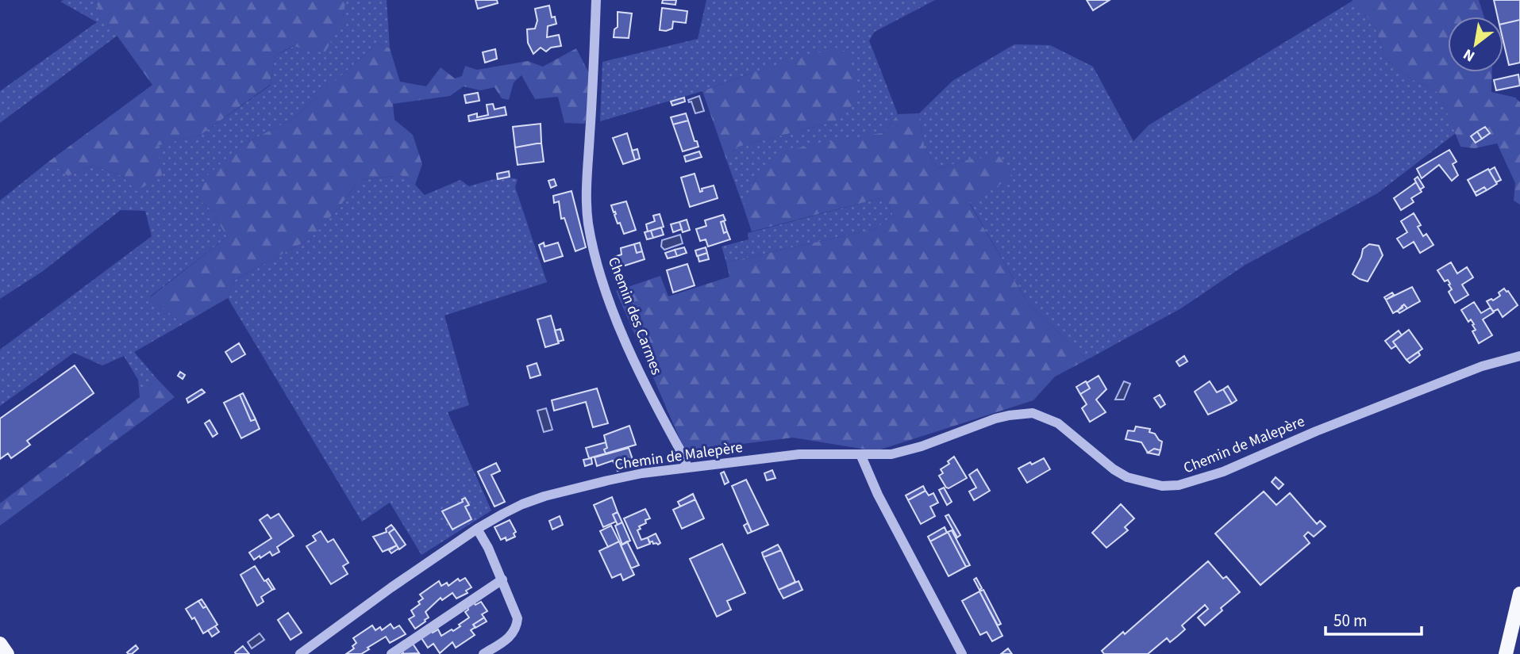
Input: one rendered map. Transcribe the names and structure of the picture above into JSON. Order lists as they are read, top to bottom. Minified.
{"streets":{"street":["Chemin des Carmes","Chemin de Malepère"]},"crossings":[["Chemin des Carmes","Chemin de Malepère"]],"scale_bar":"50 m","north":"bottom left"}
